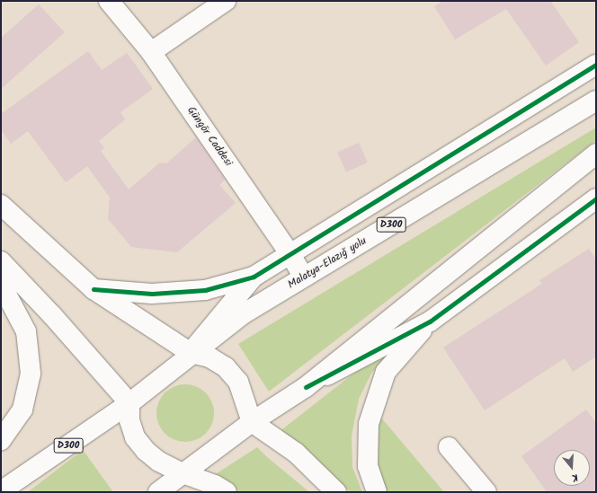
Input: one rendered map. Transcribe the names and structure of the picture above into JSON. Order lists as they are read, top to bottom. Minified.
{"streets":{"main road":["Güngör Caddesi","D300","Malatya-Elazığ yolu"]},"crossings":[["Güngör Caddesi","Malatya-Elazığ yolu"],["D300","Malatya-Elazığ yolu"]],"north":"bottom"}
